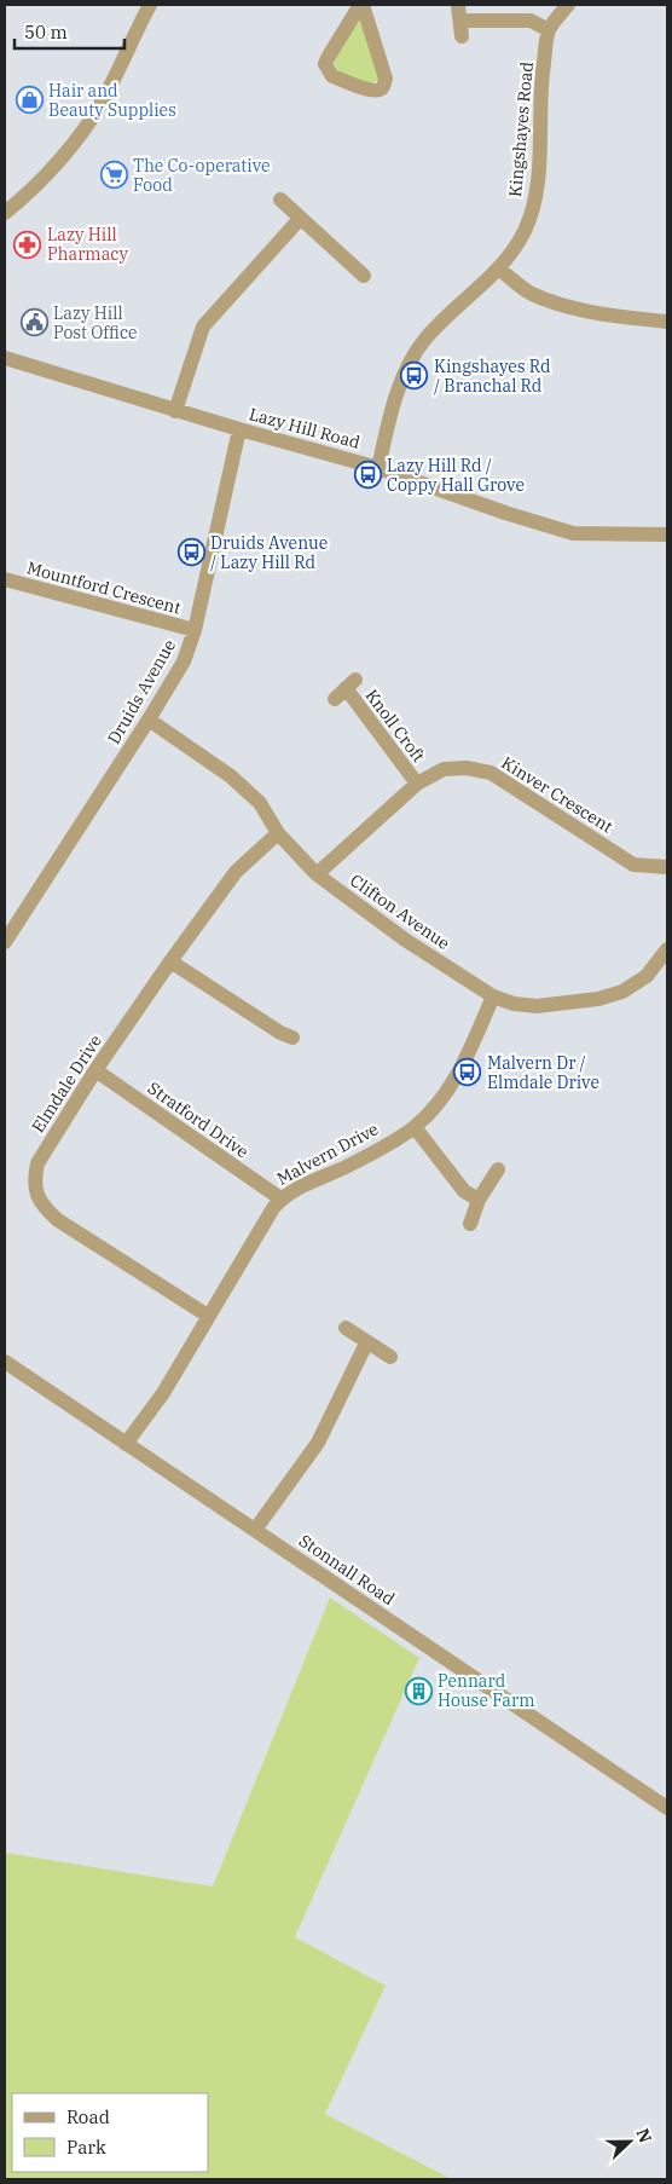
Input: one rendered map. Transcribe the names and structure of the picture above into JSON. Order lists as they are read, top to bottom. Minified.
{"streets":{"street":["Kingshayes Road","Lazy Hill Road","Mountford Crescent","Druids Avenue","Knoll Croft","Kinver Crescent","Clifton Avenue","Elmdale Drive","Stratford Drive","Malvern Drive","Stonnall Road"]},"crossings":[["Kingshayes Road","Lazy Hill Road"],["Lazy Hill Road","Druids Avenue"],["Mountford Crescent","Druids Avenue"],["Druids Avenue","Clifton Avenue"],["Knoll Croft","Kinver Crescent"],["Kinver Crescent","Clifton Avenue"],["Clifton Avenue","Elmdale Drive"],["Clifton Avenue","Malvern Drive"],["Elmdale Drive","Stratford Drive"],["Elmdale Drive","Malvern Drive"],["Stratford Drive","Malvern Drive"],["Malvern Drive","Stonnall Road"]],"places":{"shop":["Hair and Beauty Supplies"],"supermarket":["The Co-operative Food"],"pharmacy":["Lazy Hill Pharmacy"],"public building":["Lazy Hill Post Office"],"bus stop":["Kingshayes Rd / Branchal Rd","Lazy Hill Rd / Coppy Hall Grove","Druids Avenue / Lazy Hill Rd","Malvern Dr / Elmdale Drive"],"building":["Pennard House Farm"]},"legend":["Road","Park"],"scale_bar":"50 m","north":"right"}
